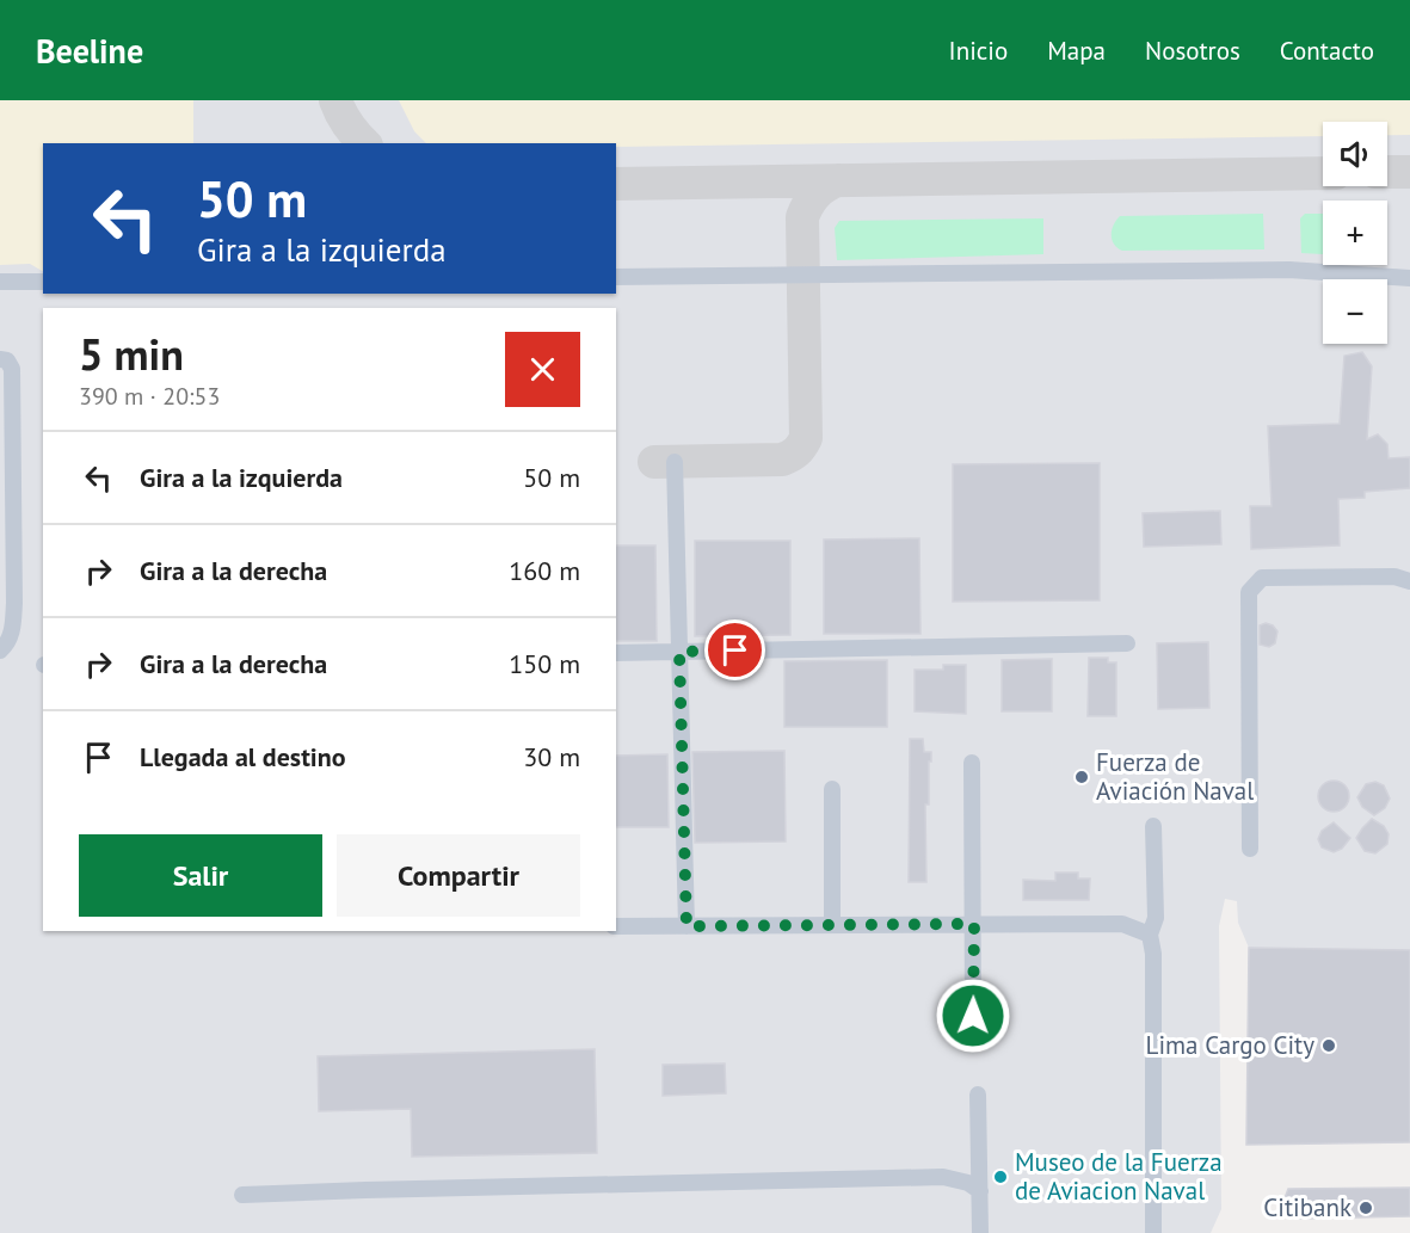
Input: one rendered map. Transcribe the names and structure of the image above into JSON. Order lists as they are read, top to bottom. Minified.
{"places":["Fuerza de Aviación Naval","Lima Cargo City","Museo de la Fuerza de Aviacion Naval","Citibank"],"page":{"header":"Beeline","nav":["Inicio","Mapa","Nosotros","Contacto"],"map_buttons":["+","−"],"turn":["50 m","Gira a la izquierda"],"heading":["5 min","390 m · 20:53"],"list":[{"name":"Gira a la izquierda","value":"50 m"},{"name":"Gira a la derecha","value":"160 m"},{"name":"Gira a la derecha","value":"150 m"},{"name":"Llegada al destino","value":"30 m"}],"buttons":["Salir","Compartir"]}}
